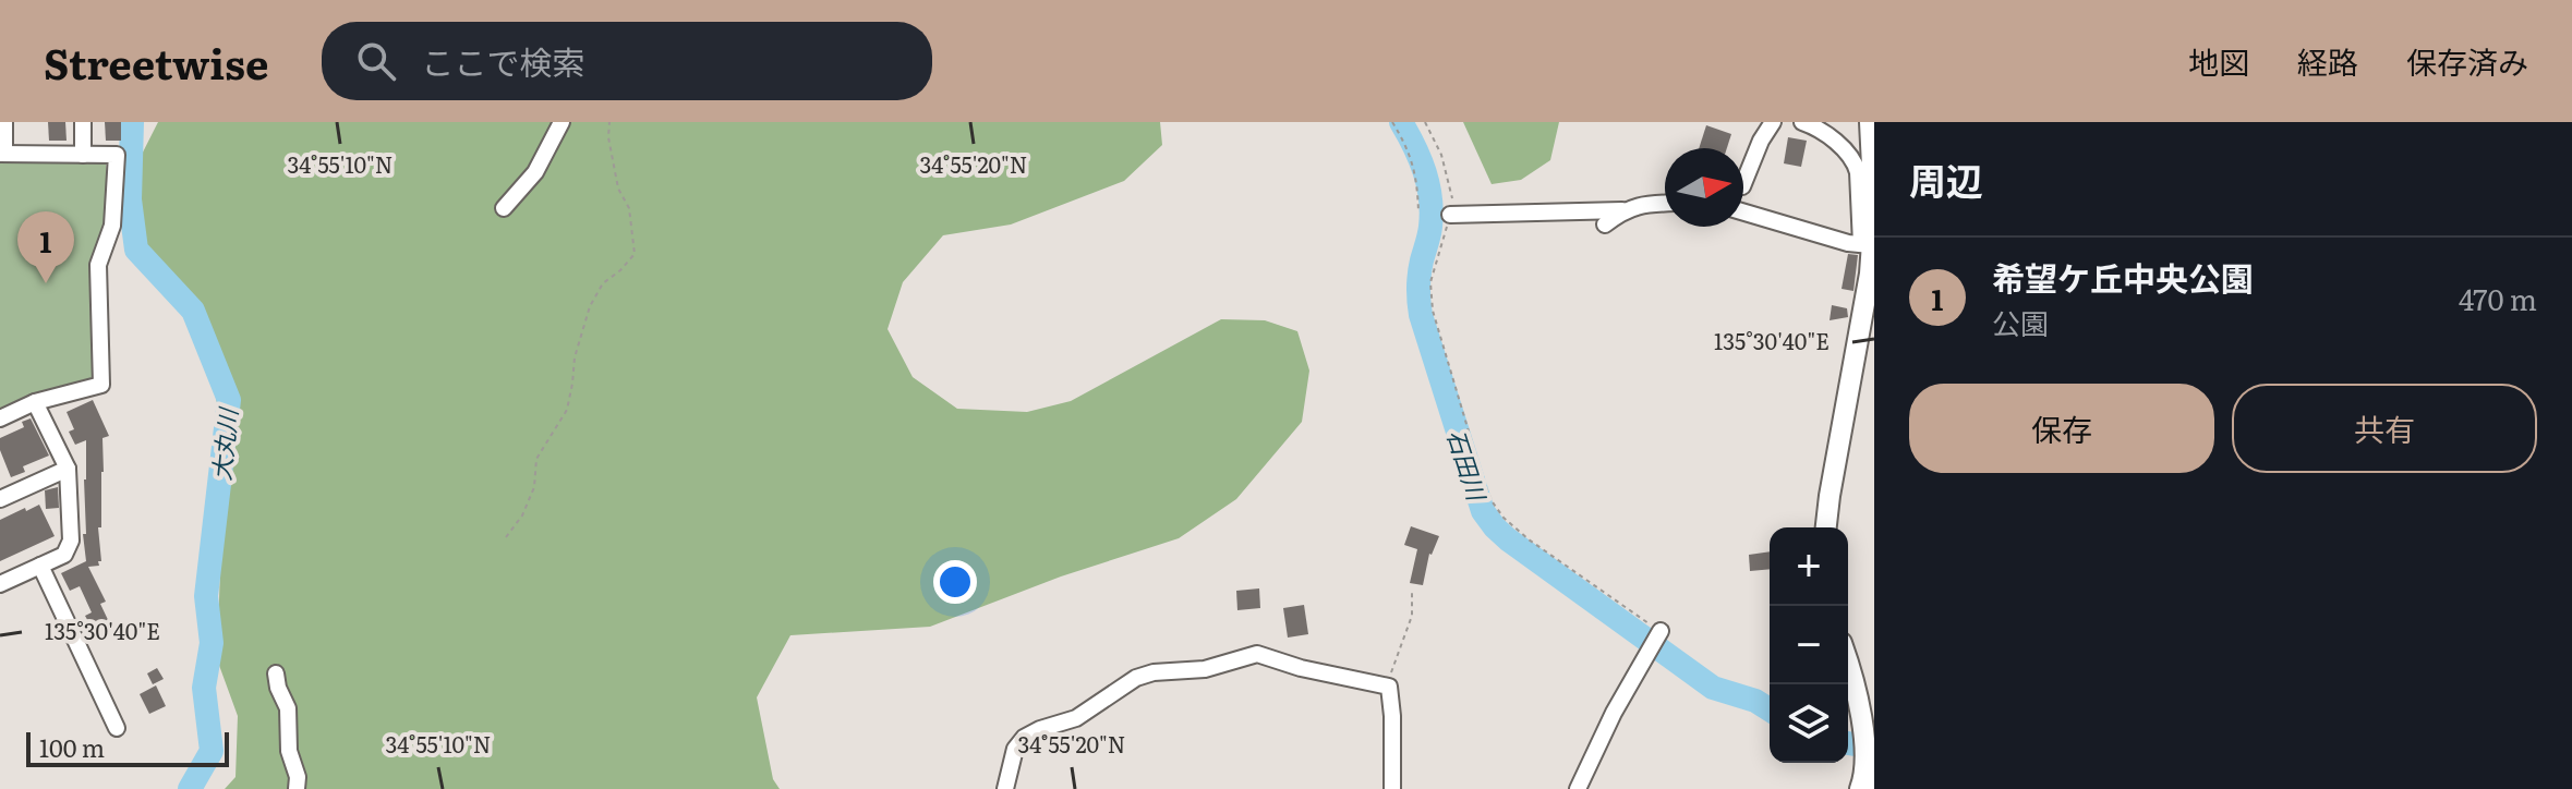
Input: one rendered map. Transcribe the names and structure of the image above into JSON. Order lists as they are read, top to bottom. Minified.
{"water":["大丸川","石田川"],"scale_bar":"100 m","north":"right","page":{"header":"Streetwise","search":"ここで検索","nav":["地図","経路","保存済み"],"heading":"周辺","pins":"1","list":[{"mark":"1","name":"希望ケ丘中央公園","note":"公園","value":"470 m"}],"buttons":["保存","共有"],"map_buttons":["+","−"],"scale":"100 m"},"coordinates":["34°55'10\"N","34°55'20\"N","135°30'40\"E"]}
